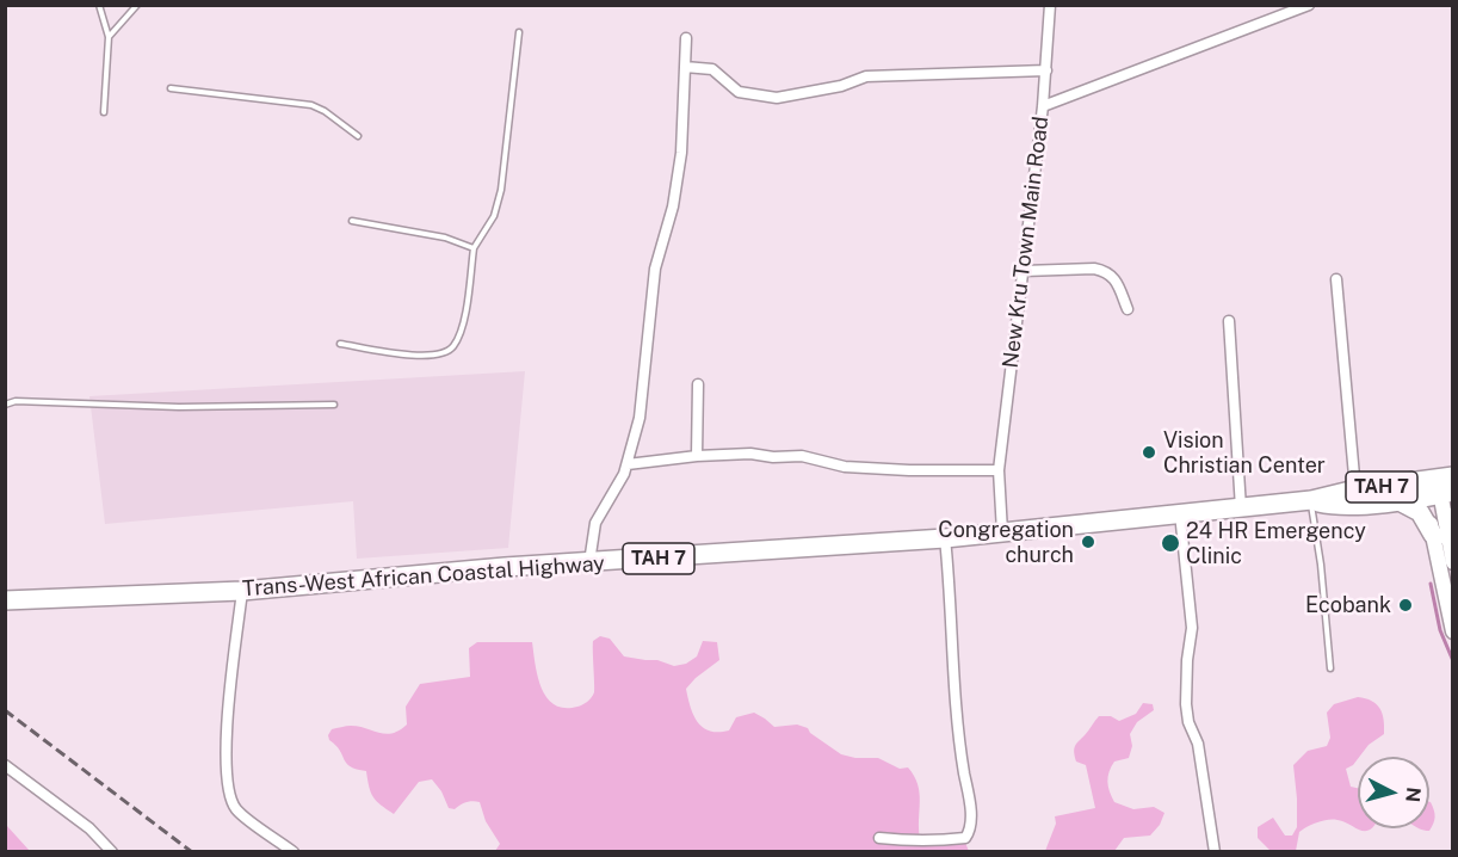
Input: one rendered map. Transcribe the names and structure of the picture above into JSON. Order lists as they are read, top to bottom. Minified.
{"streets":{"highway":["TAH 7","Trans-West African Coastal Highway"],"street":["New Kru Town Main Road"]},"crossings":[["New Kru Town Main Road","Trans-West African Coastal Highway"]],"places":["Vision Christian Center","Congregation church","24 HR Emergency Clinic","Ecobank"],"north":"right"}
